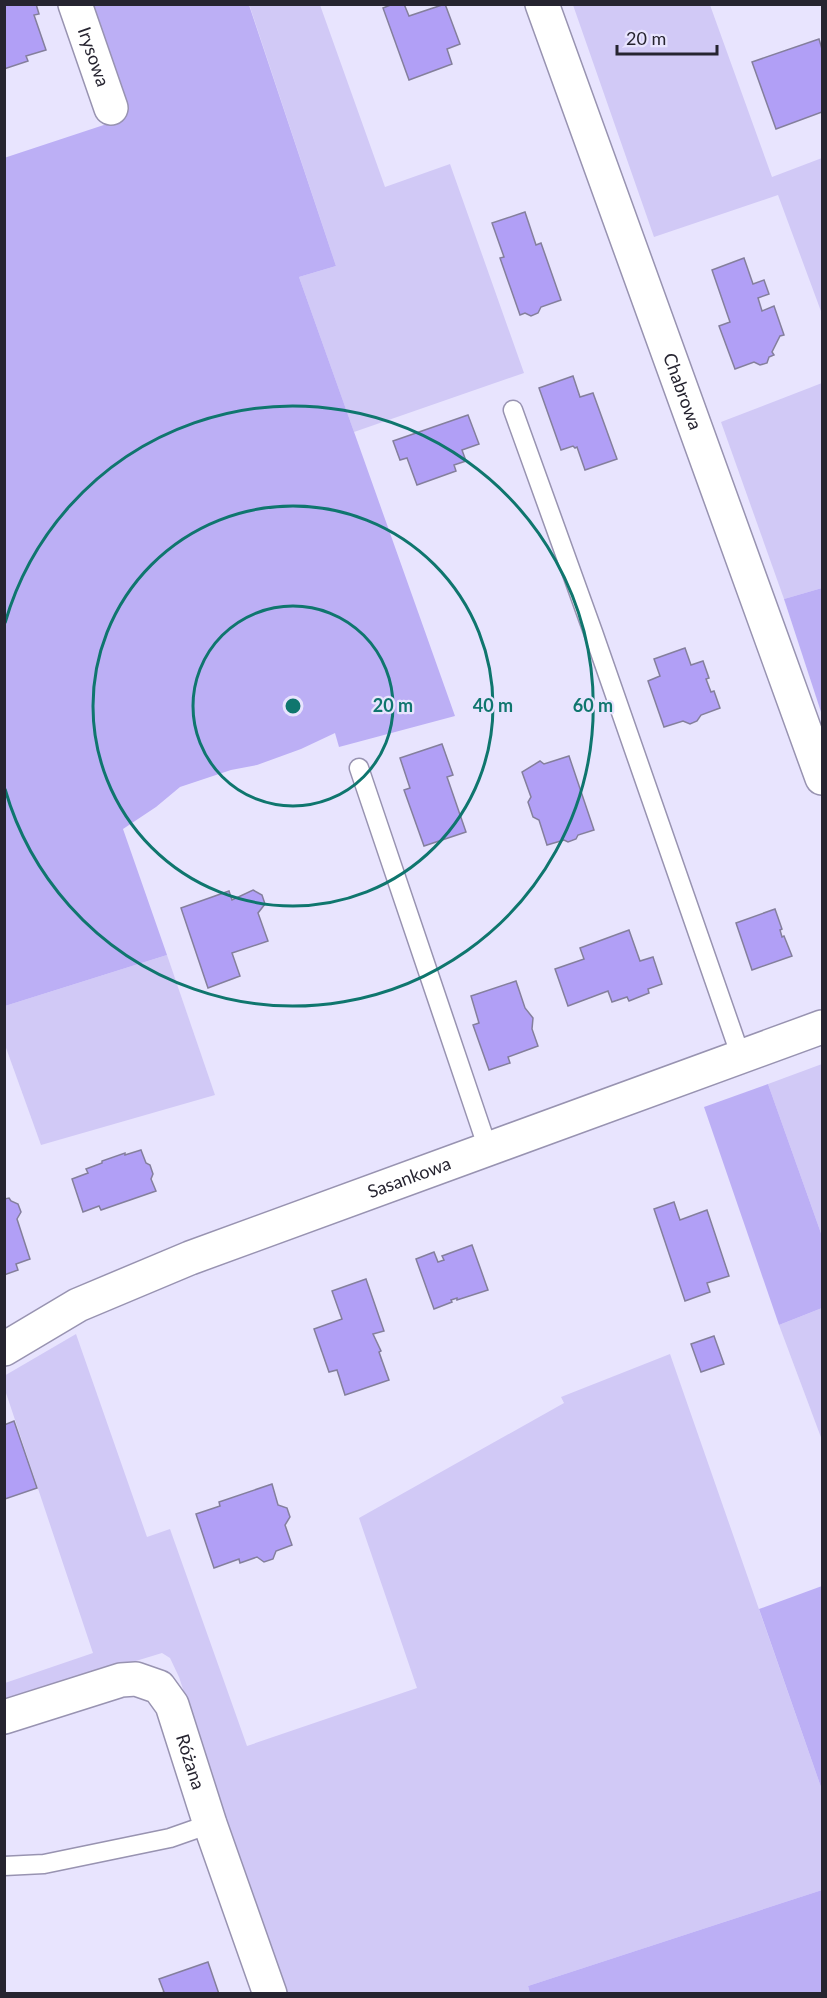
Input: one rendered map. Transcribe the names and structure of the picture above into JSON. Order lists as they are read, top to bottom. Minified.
{"streets":{"street":["Irysowa","Chabrowa","Sasankowa","Różana"]},"scale_bar":"20 m","rings":["20 m","40 m","60 m"]}
